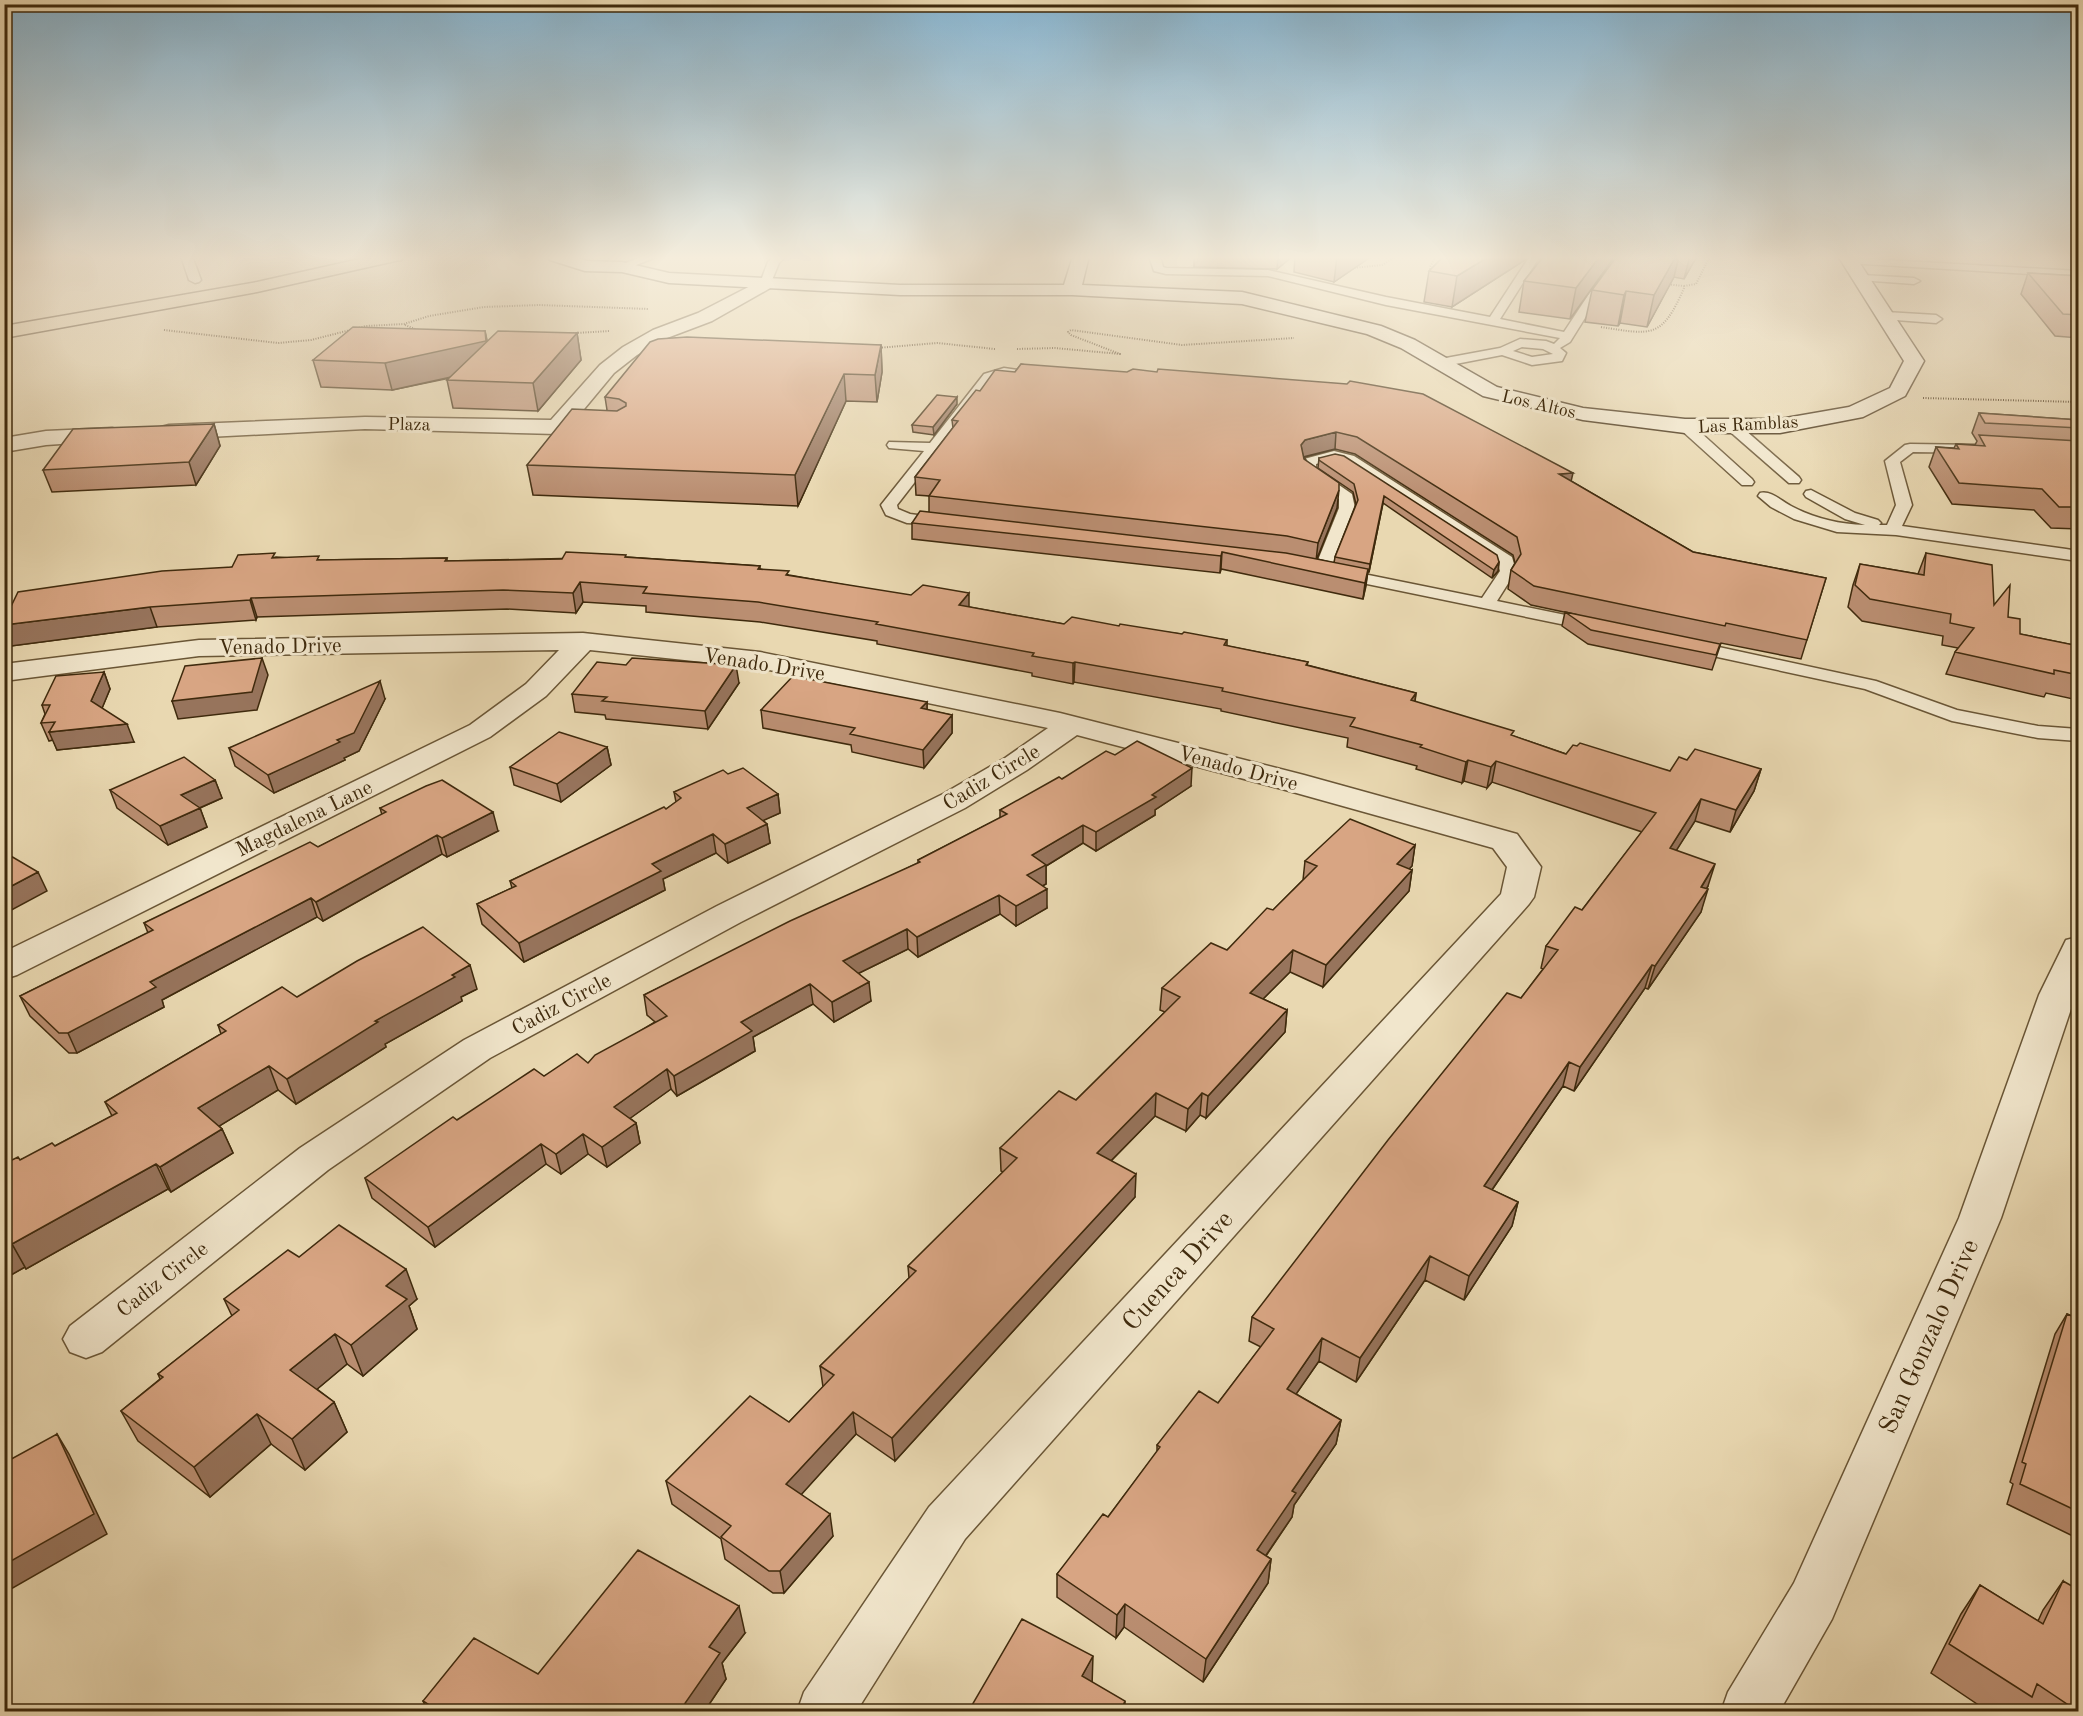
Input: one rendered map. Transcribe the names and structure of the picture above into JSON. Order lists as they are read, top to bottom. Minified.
{"streets":{"street":["Los Altos","Plaza","Las Ramblas","Venado Drive","Cadiz Circle","Magdalena Lane","Cuenca Drive","San Gonzalo Drive"]},"crossings":[["Los Altos","Las Ramblas"],["Venado Drive","Cadiz Circle"],["Venado Drive","Magdalena Lane"],["Venado Drive","Cuenca Drive"]]}
